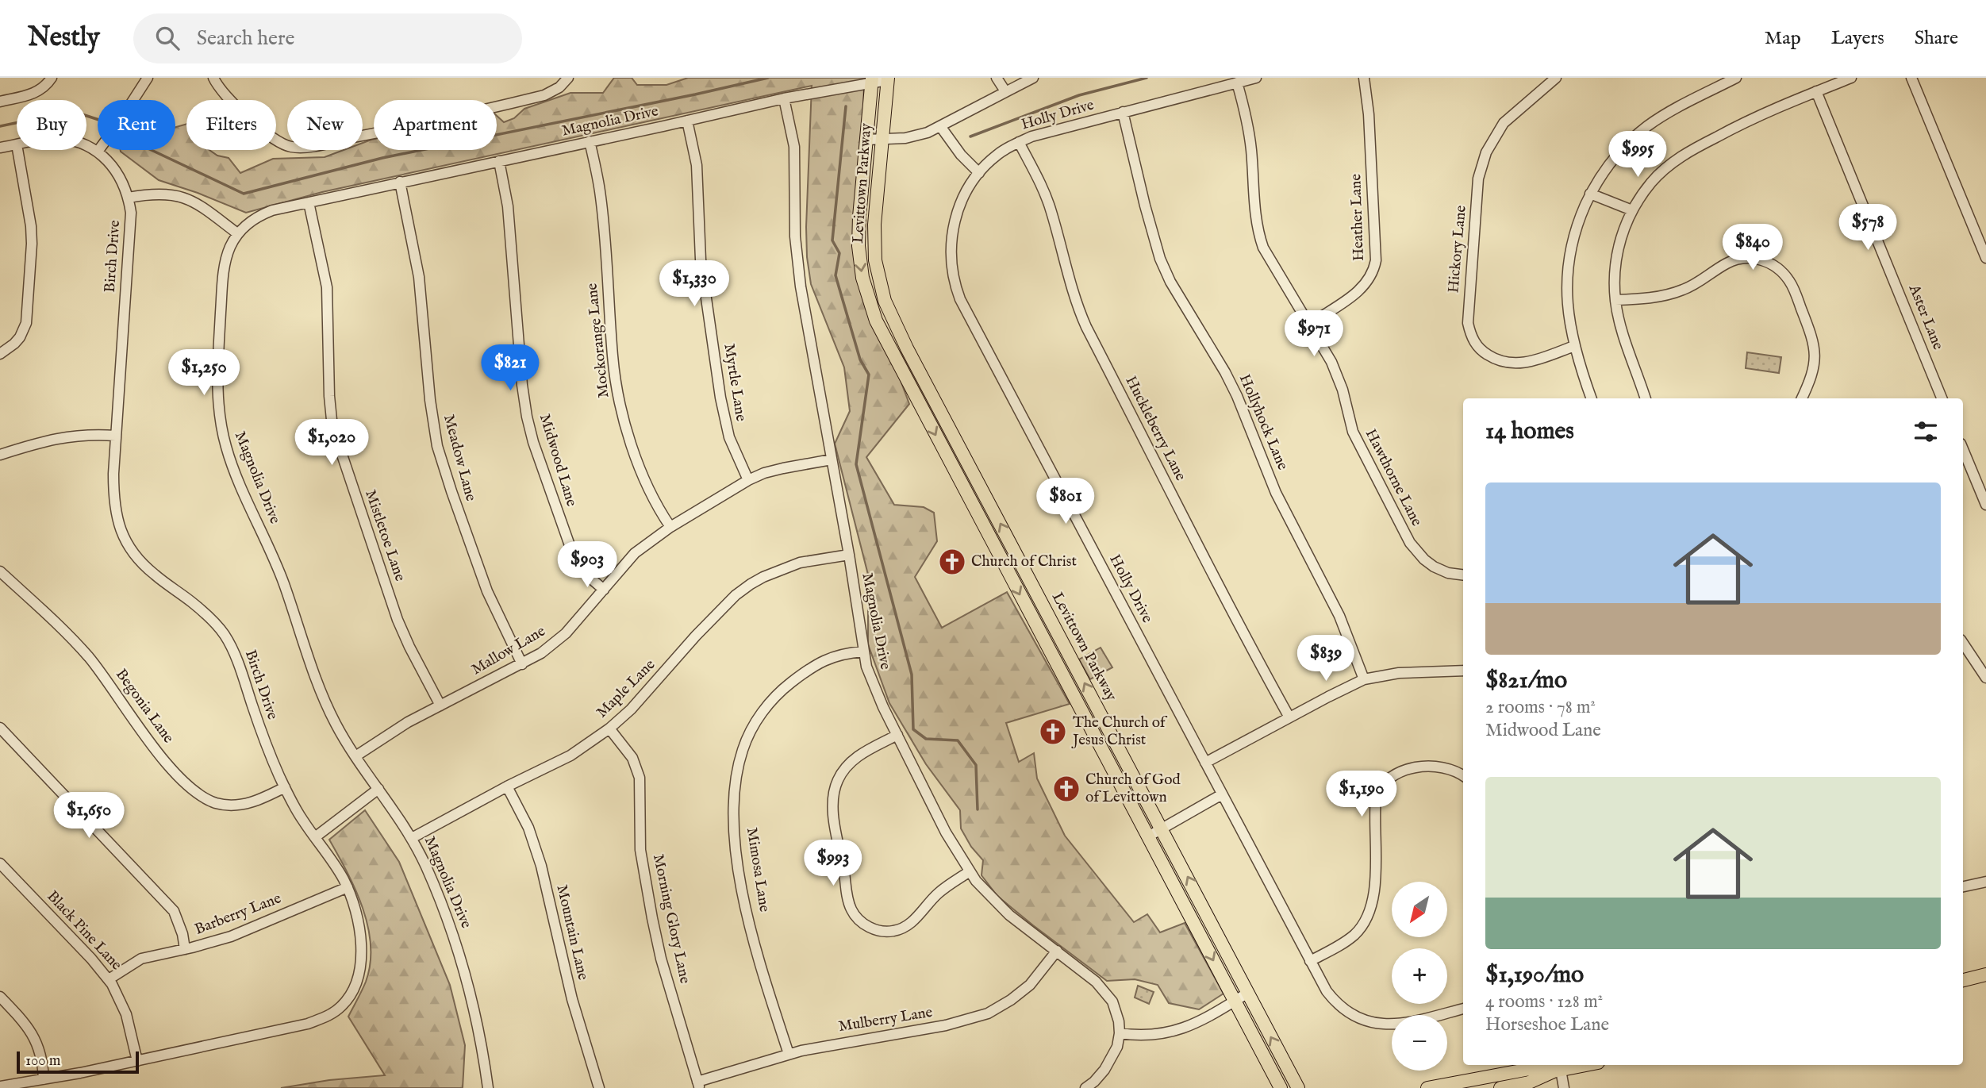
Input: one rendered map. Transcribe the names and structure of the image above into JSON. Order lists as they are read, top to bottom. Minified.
{"streets":{"main road":["Levittown Parkway"],"street":["Holly Drive","Magnolia Drive","Heather Lane","Hickory Lane","Birch Drive","Aster Lane","Mockorange Lane","Myrtle Lane","Hollyhock Lane","Huckleberry Lane","Meadow Lane","Midwood Lane","Hawthorne Lane","Mistletoe Lane","Mallow Lane","Maple Lane","Begonia Lane","Mimosa Lane","Barberry Lane","Morning Glory Lane","Black Pine Lane","Mountain Lane","Mulberry Lane"]},"crossings":[["Holly Drive","Hollyhock Lane"],["Holly Drive","Huckleberry Lane"],["Holly Drive","Hawthorne Lane"],["Magnolia Drive","Levittown Parkway"],["Magnolia Drive","Mockorange Lane"],["Magnolia Drive","Myrtle Lane"],["Magnolia Drive","Meadow Lane"],["Magnolia Drive","Midwood Lane"],["Magnolia Drive","Mistletoe Lane"],["Magnolia Drive","Mallow Lane"],["Magnolia Drive","Maple Lane"],["Magnolia Drive","Mimosa Lane"],["Magnolia Drive","Mulberry Lane"],["Heather Lane","Hawthorne Lane"],["Birch Drive","Begonia Lane"],["Birch Drive","Barberry Lane"],["Birch Drive","Black Pine Lane"],["Mockorange Lane","Mallow Lane"],["Myrtle Lane","Mallow Lane"],["Meadow Lane","Mallow Lane"],["Midwood Lane","Mallow Lane"],["Mistletoe Lane","Mallow Lane"],["Maple Lane","Morning Glory Lane"],["Maple Lane","Mountain Lane"],["Mimosa Lane","Mulberry Lane"],["Barberry Lane","Black Pine Lane"],["Morning Glory Lane","Mulberry Lane"]],"places":{"church":["Church of Christ","The Church of Jesus Christ","Church of God of Levittown"]},"scale_bar":"100 m","north":"bottom left","page":{"header":"Nestly","search":"Search here","nav":["Map","Layers","Share"],"chip":["Buy","Rent","Filters","New","Apartment"],"price":["$995","$578","$840","$1,330","$971","$821","$1,250","$1,020","$801","$903","$839","$1,190","$1,650","$993"],"heading":"14 homes","list":[{"name":"$821/mo","note":"2 rooms · 78 m² · Midwood Lane"},{"name":"$1,190/mo","note":"4 rooms · 128 m² · Horseshoe Lane"}],"map_buttons":["+","−"],"scale":"100 m"}}
